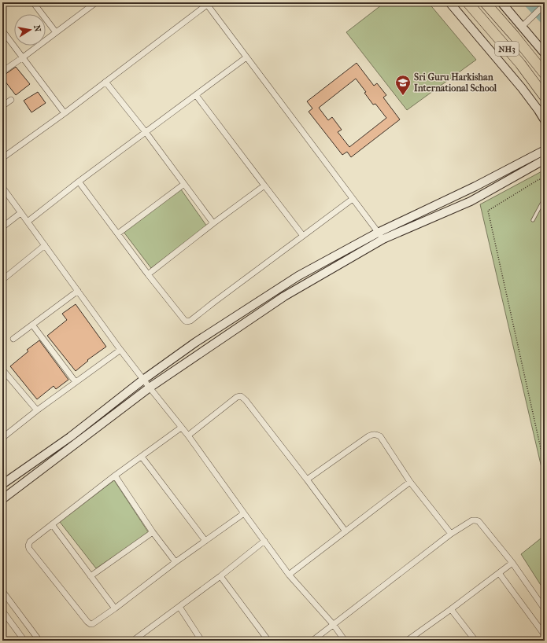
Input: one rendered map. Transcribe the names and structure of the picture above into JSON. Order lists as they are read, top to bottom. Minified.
{"streets":{"highway":["NH3"]},"places":{"school or university":["Sri Guru Harkishan International School"]},"north":"right"}
